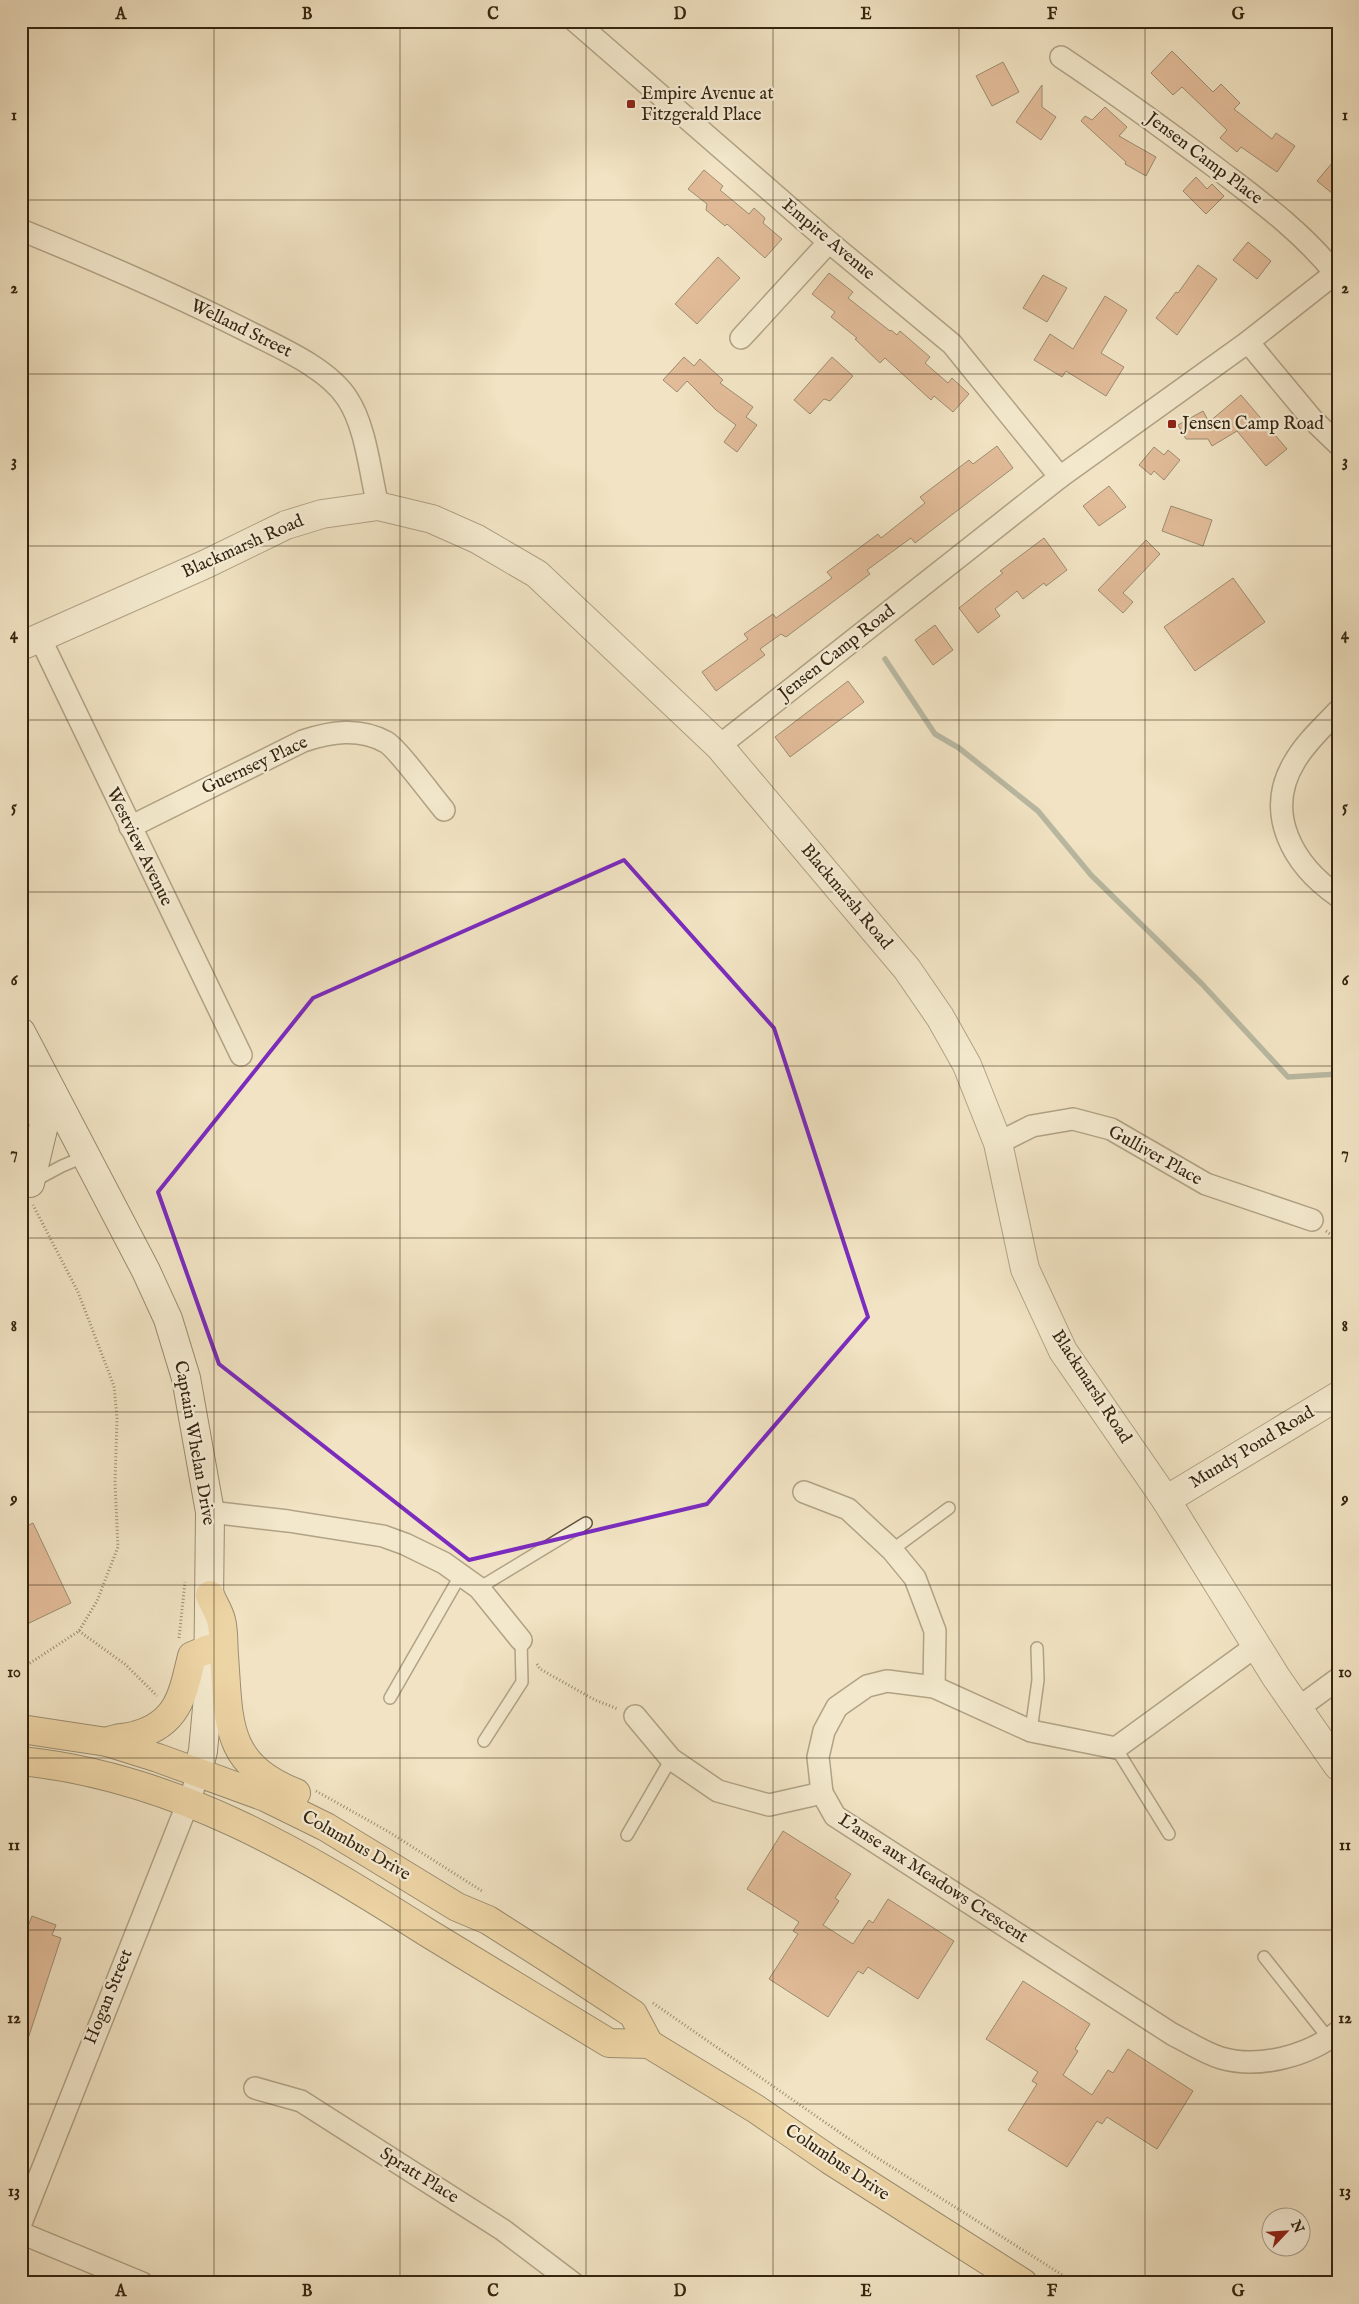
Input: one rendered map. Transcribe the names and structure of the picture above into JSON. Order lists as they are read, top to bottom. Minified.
{"streets":{"main road":["Columbus Drive"],"street":["Jensen Camp Place","Empire Avenue","Welland Street","Blackmarsh Road","Jensen Camp Road","Guernsey Place","Westview Avenue","Gulliver Place","Captain Whelan Drive","Mundy Pond Road","L'anse aux Meadows Crescent","Hogan Street","Spratt Place"]},"crossings":[["Jensen Camp Place","Jensen Camp Road"],["Empire Avenue","Jensen Camp Road"],["Welland Street","Blackmarsh Road"],["Blackmarsh Road","Jensen Camp Road"],["Blackmarsh Road","Westview Avenue"],["Blackmarsh Road","Gulliver Place"],["Blackmarsh Road","Mundy Pond Road"],["Guernsey Place","Westview Avenue"],["Captain Whelan Drive","Columbus Drive"],["Captain Whelan Drive","Hogan Street"],["Columbus Drive","Hogan Street"]],"places":{"transit":["Empire Avenue at Fitzgerald Place","Jensen Camp Road"]},"north":"top right","grid":{"columns":["A","B","C","D","E","F","G"],"rows":["1","2","3","4","5","6","7","8","9","10","11","12","13"]}}
